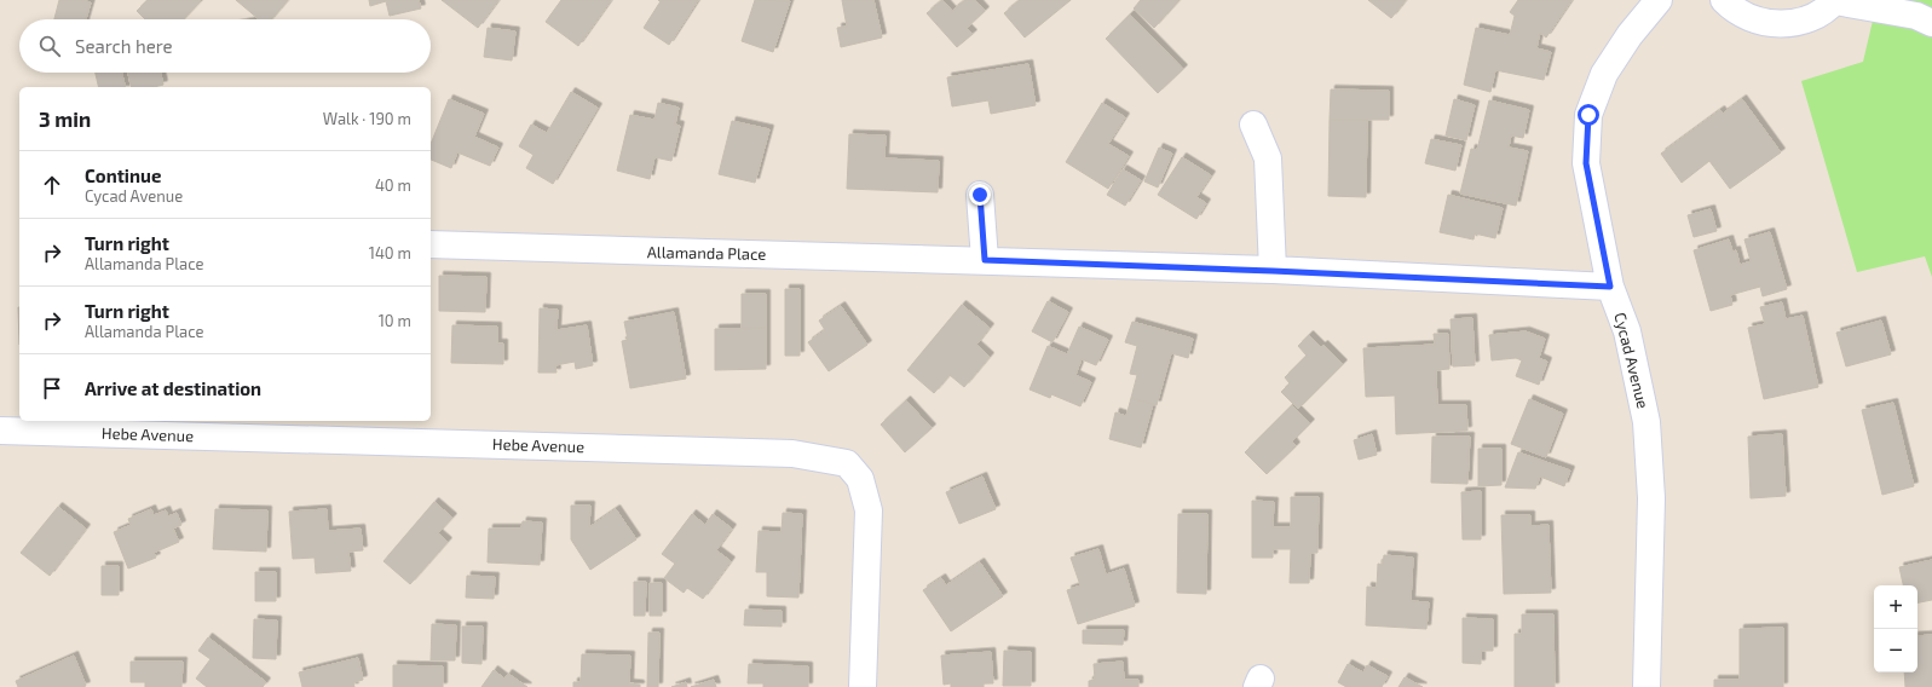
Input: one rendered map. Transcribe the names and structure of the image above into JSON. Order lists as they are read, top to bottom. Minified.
{"streets":{"street":["Allamanda Place","Cycad Avenue","Hebe Avenue"]},"crossings":[["Allamanda Place","Cycad Avenue"]],"page":{"search":"Search here","heading":["3 min","Walk · 190 m"],"list":[["Continue","Cycad Avenue","40 m"],["Turn right","Allamanda Place","140 m"],["Turn right","Allamanda Place","10 m"],"Arrive at destination"],"map_buttons":["+","−"]}}
